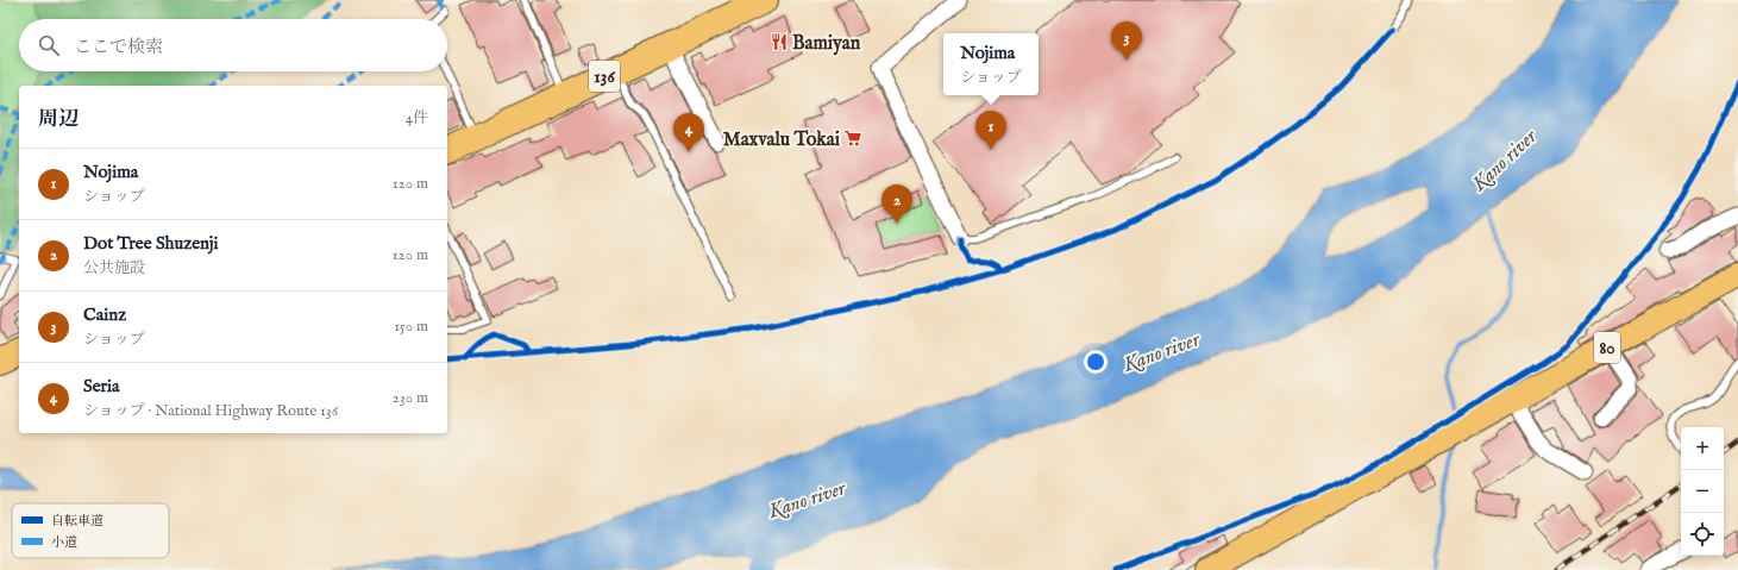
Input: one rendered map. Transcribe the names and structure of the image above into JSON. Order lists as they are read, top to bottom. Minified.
{"streets":{"highway":["136"],"main road":["80"]},"water":["Kano river"],"places":{"restaurant":["Bamiyan"],"supermarket":["Maxvalu Tokai"]},"legend":["自転車道","小道"],"page":{"search":"ここで検索","pins":["3","1","4","2"],"popup":["Nojima","ショップ"],"heading":["周辺","4件"],"list":[{"mark":"1","name":"Nojima","note":"ショップ","value":"120 m"},{"mark":"2","name":"Dot Tree Shuzenji","note":"公共施設","value":"120 m"},{"mark":"3","name":"Cainz","note":"ショップ","value":"150 m"},{"mark":"4","name":"Seria","note":"ショップ · National Highway Route 136","value":"230 m"}],"map_buttons":["+","−"]}}
